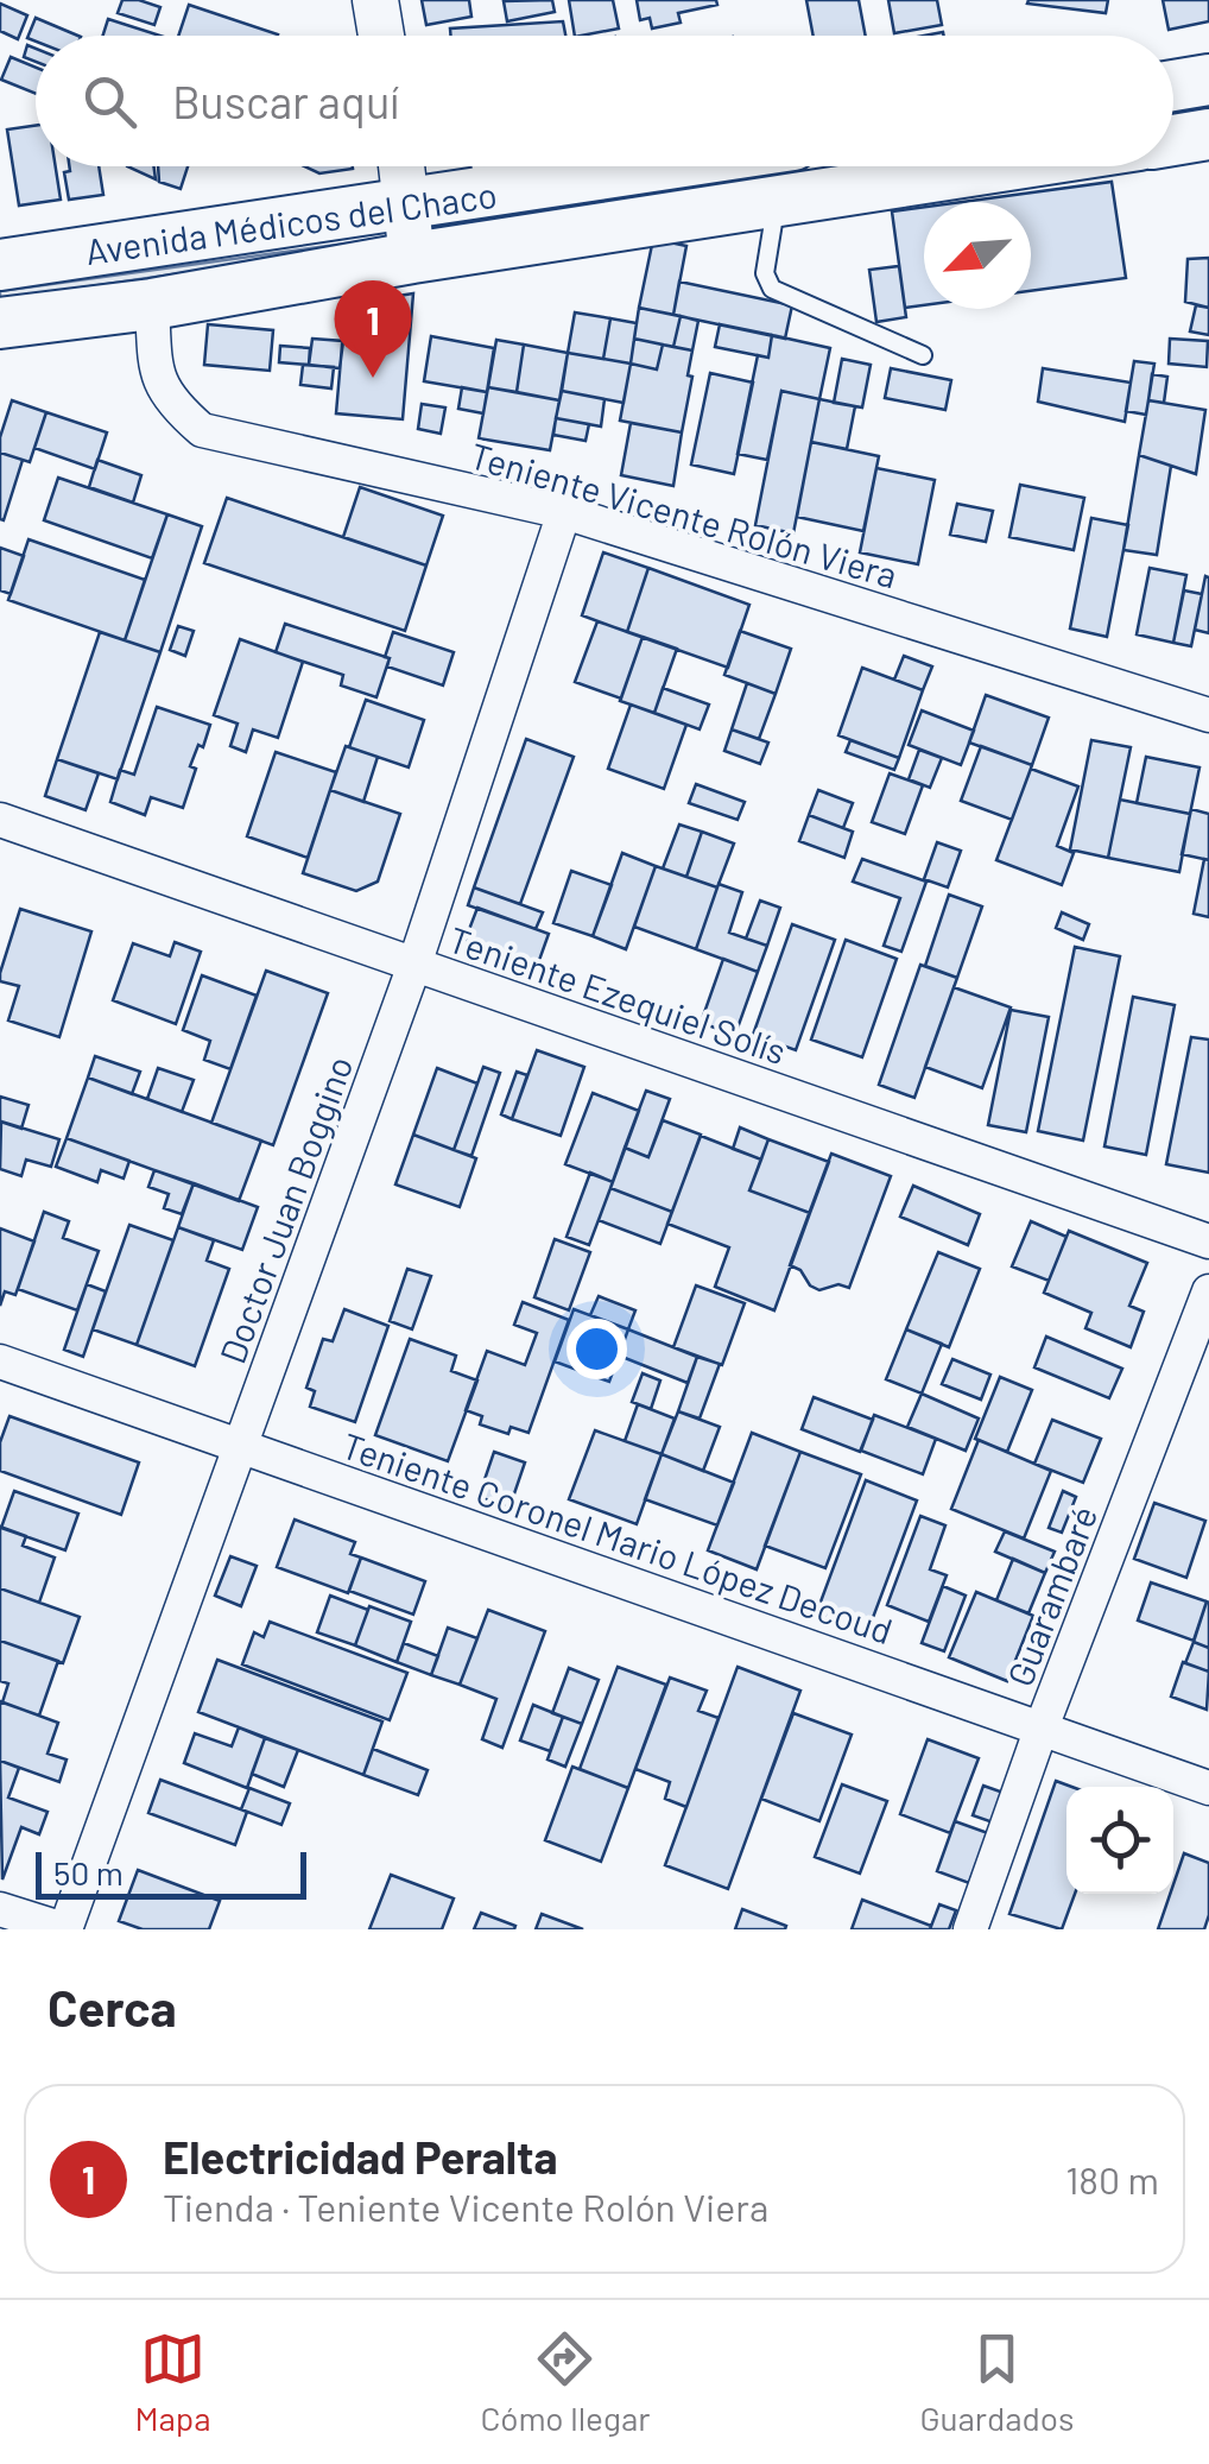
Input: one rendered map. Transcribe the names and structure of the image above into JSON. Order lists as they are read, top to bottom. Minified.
{"streets":{"main road":["Avenida Médicos del Chaco"],"street":["Teniente Vicente Rolón Viera","Teniente Ezequiel Solís","Doctor Juan Boggino","Teniente Coronel Mario López Decoud","Guarambaré"]},"crossings":[["Avenida Médicos del Chaco","Teniente Vicente Rolón Viera"],["Teniente Vicente Rolón Viera","Doctor Juan Boggino"],["Teniente Ezequiel Solís","Doctor Juan Boggino"],["Doctor Juan Boggino","Teniente Coronel Mario López Decoud"],["Teniente Coronel Mario López Decoud","Guarambaré"]],"scale_bar":"50 m","north":"bottom left","page":{"search":"Buscar aquí","pins":"1","scale":"50 m","heading":"Cerca","list":[{"mark":"1","name":"Electricidad Peralta","note":"Tienda · Teniente Vicente Rolón Viera","value":"180 m"}],"nav":["Mapa","Cómo llegar","Guardados"]}}
